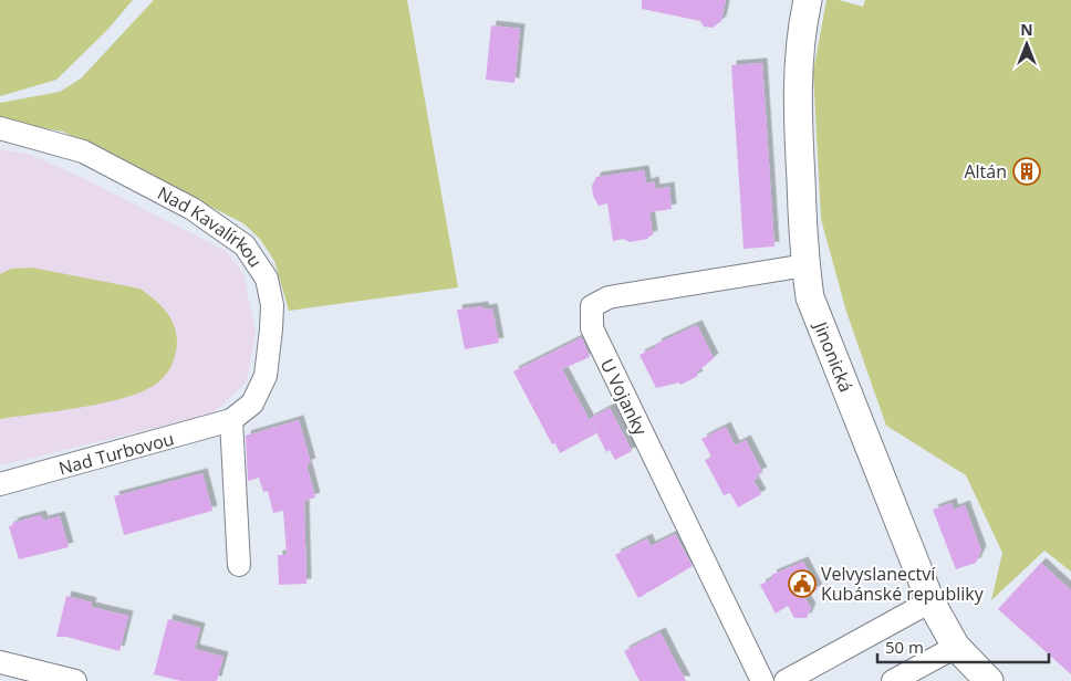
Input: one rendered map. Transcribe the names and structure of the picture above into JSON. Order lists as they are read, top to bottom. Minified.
{"streets":{"street":["Nad Kavalírkou","Jinonická","U Vojanky","Nad Turbovou"]},"crossings":[["Nad Kavalírkou","Nad Turbovou"],["Jinonická","U Vojanky"]],"places":{"building":["Altán"],"public building":["Velvyslanectví Kubánské republiky"]},"scale_bar":"50 m","north":"top"}
